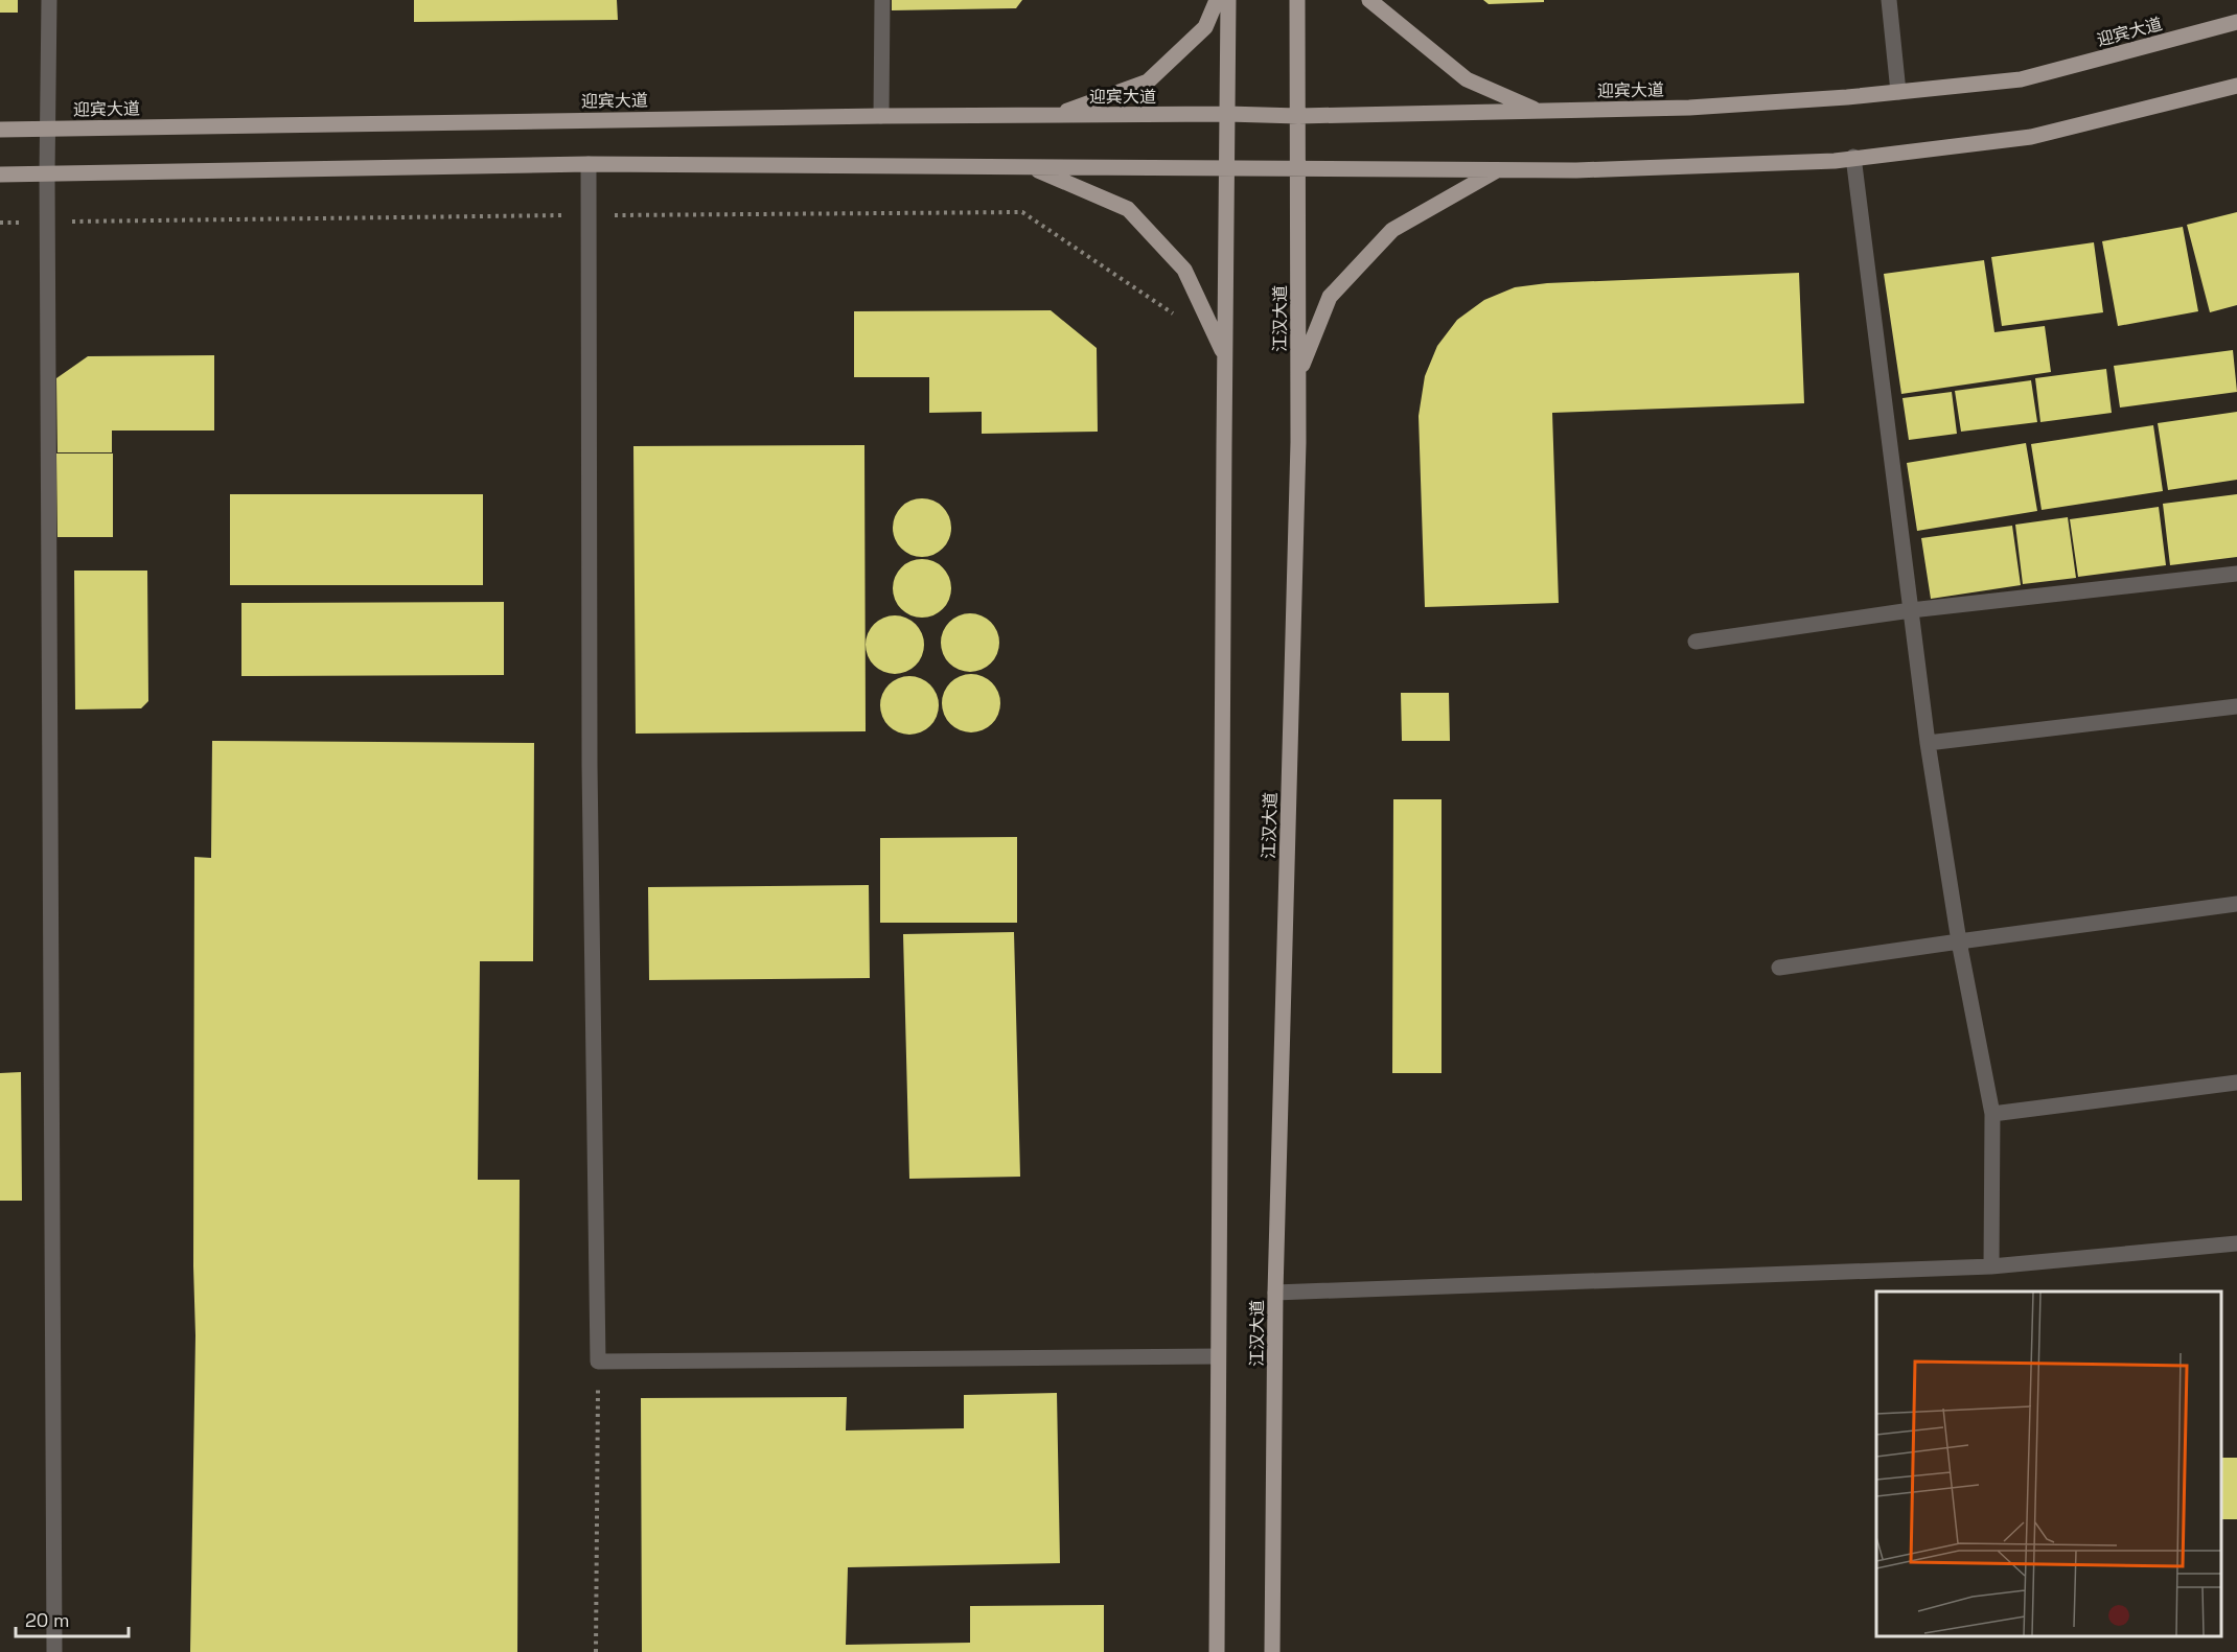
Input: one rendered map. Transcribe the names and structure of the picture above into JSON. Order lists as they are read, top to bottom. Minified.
{"streets":{"main road":["迎宾大道","江汉大道"]},"crossings":[["迎宾大道","江汉大道"]],"scale_bar":"20 m"}
